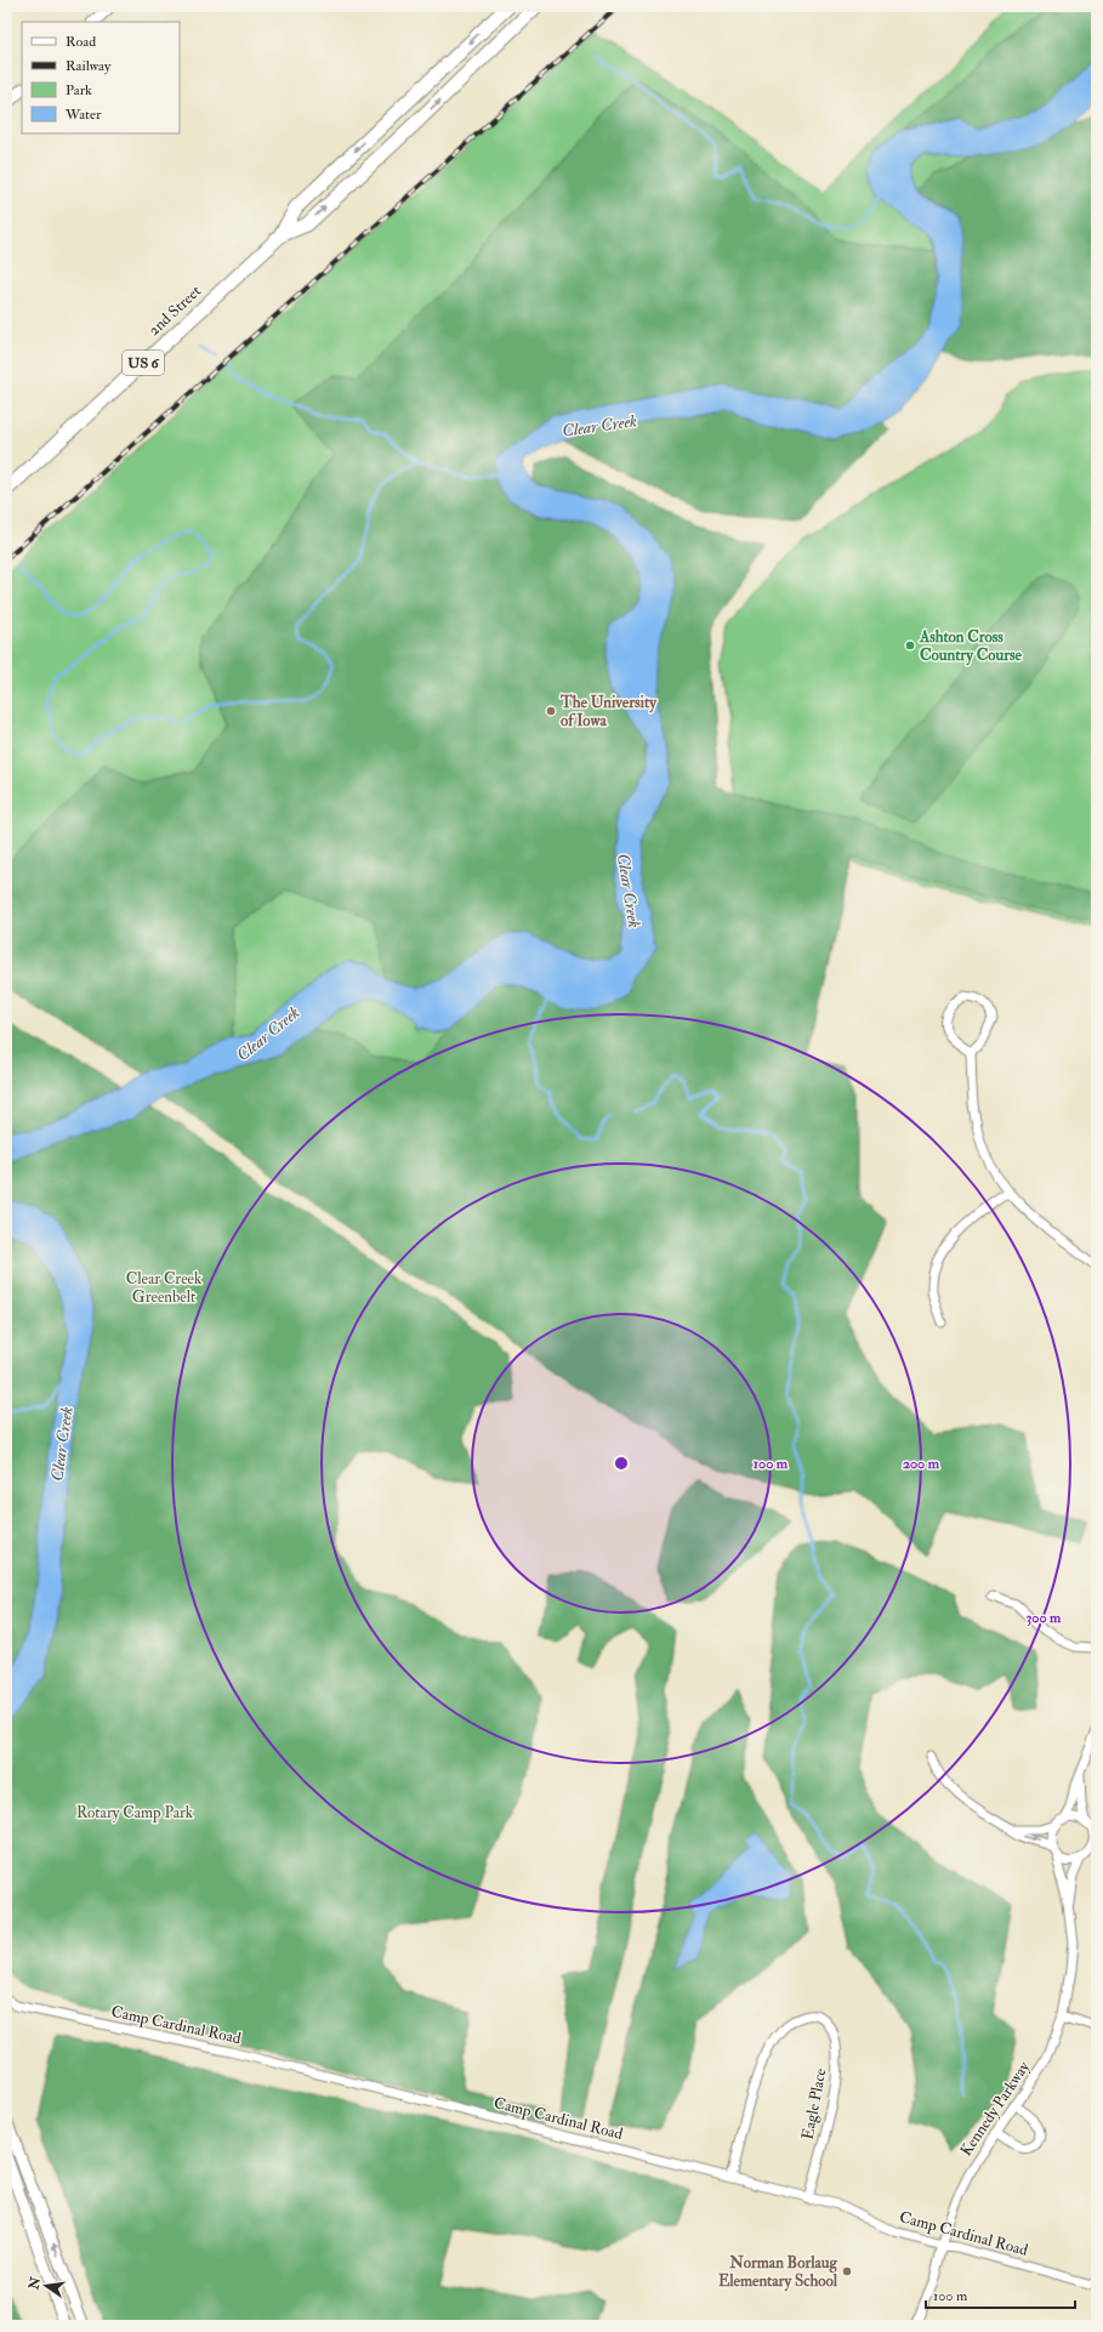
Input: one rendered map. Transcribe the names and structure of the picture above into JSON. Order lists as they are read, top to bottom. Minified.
{"streets":{"main road":["2nd Street","US 6"],"street":["Camp Cardinal Road","Eagle Place","Kennedy Parkway"]},"crossings":[["Camp Cardinal Road","Eagle Place"],["Camp Cardinal Road","Kennedy Parkway"]],"water":["Clear Creek"],"parks":["Clear Creek Greenbelt","Rotary Camp Park"],"places":["Ashton Cross Country Course","The University of Iowa","Norman Borlaug Elementary School"],"legend":["Road","Railway","Park","Water"],"scale_bar":"100 m","north":"left","rings":["100 m","200 m","300 m"]}
